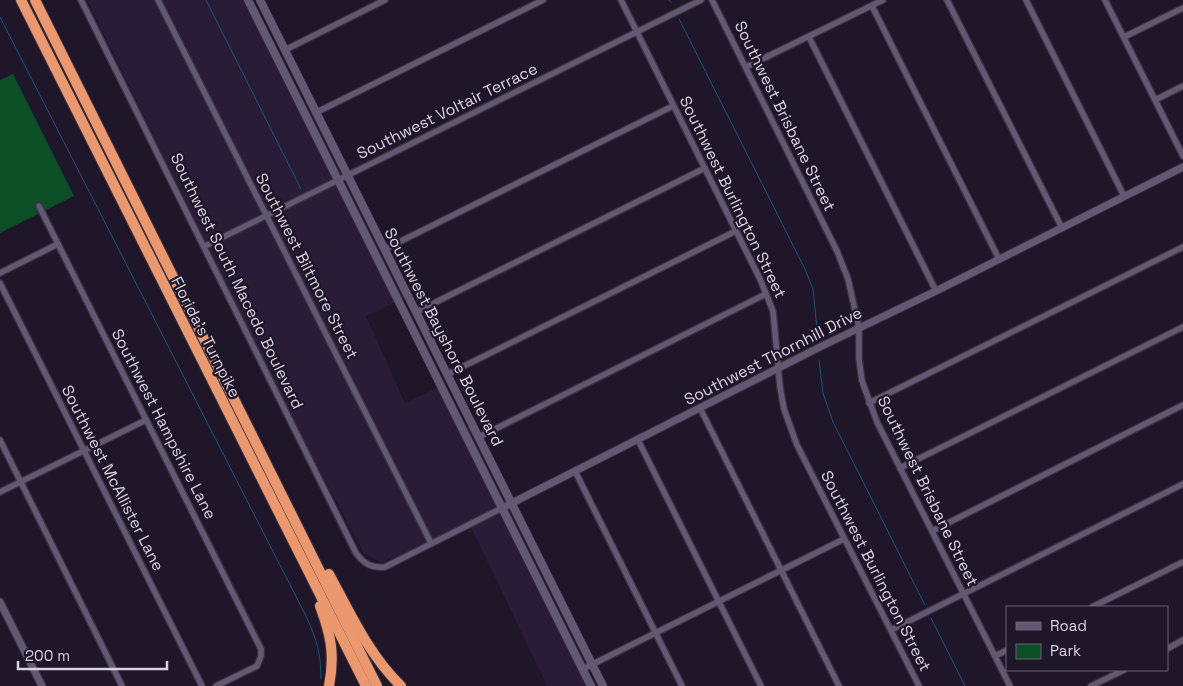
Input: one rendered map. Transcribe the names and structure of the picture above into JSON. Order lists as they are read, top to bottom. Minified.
{"streets":{"highway":["Florida's Turnpike"],"main road":["Southwest Bayshore Boulevard"],"street":["Southwest Voltair Terrace","Southwest Brisbane Street","Southwest Burlington Street","Southwest Biltmore Street","Southwest South Macedo Boulevard","Southwest Thornhill Drive","Southwest Hampshire Lane","Southwest McAllister Lane"]},"crossings":[["Southwest Voltair Terrace","Southwest Burlington Street"],["Southwest Voltair Terrace","Southwest Biltmore Street"],["Southwest Voltair Terrace","Southwest South Macedo Boulevard"],["Southwest Voltair Terrace","Southwest Bayshore Boulevard"],["Southwest Brisbane Street","Southwest Thornhill Drive"],["Southwest Burlington Street","Southwest Thornhill Drive"],["Southwest Biltmore Street","Southwest Thornhill Drive"],["Southwest South Macedo Boulevard","Southwest Thornhill Drive"],["Southwest Bayshore Boulevard","Southwest Thornhill Drive"]],"legend":["Road","Park"],"scale_bar":"200 m"}
